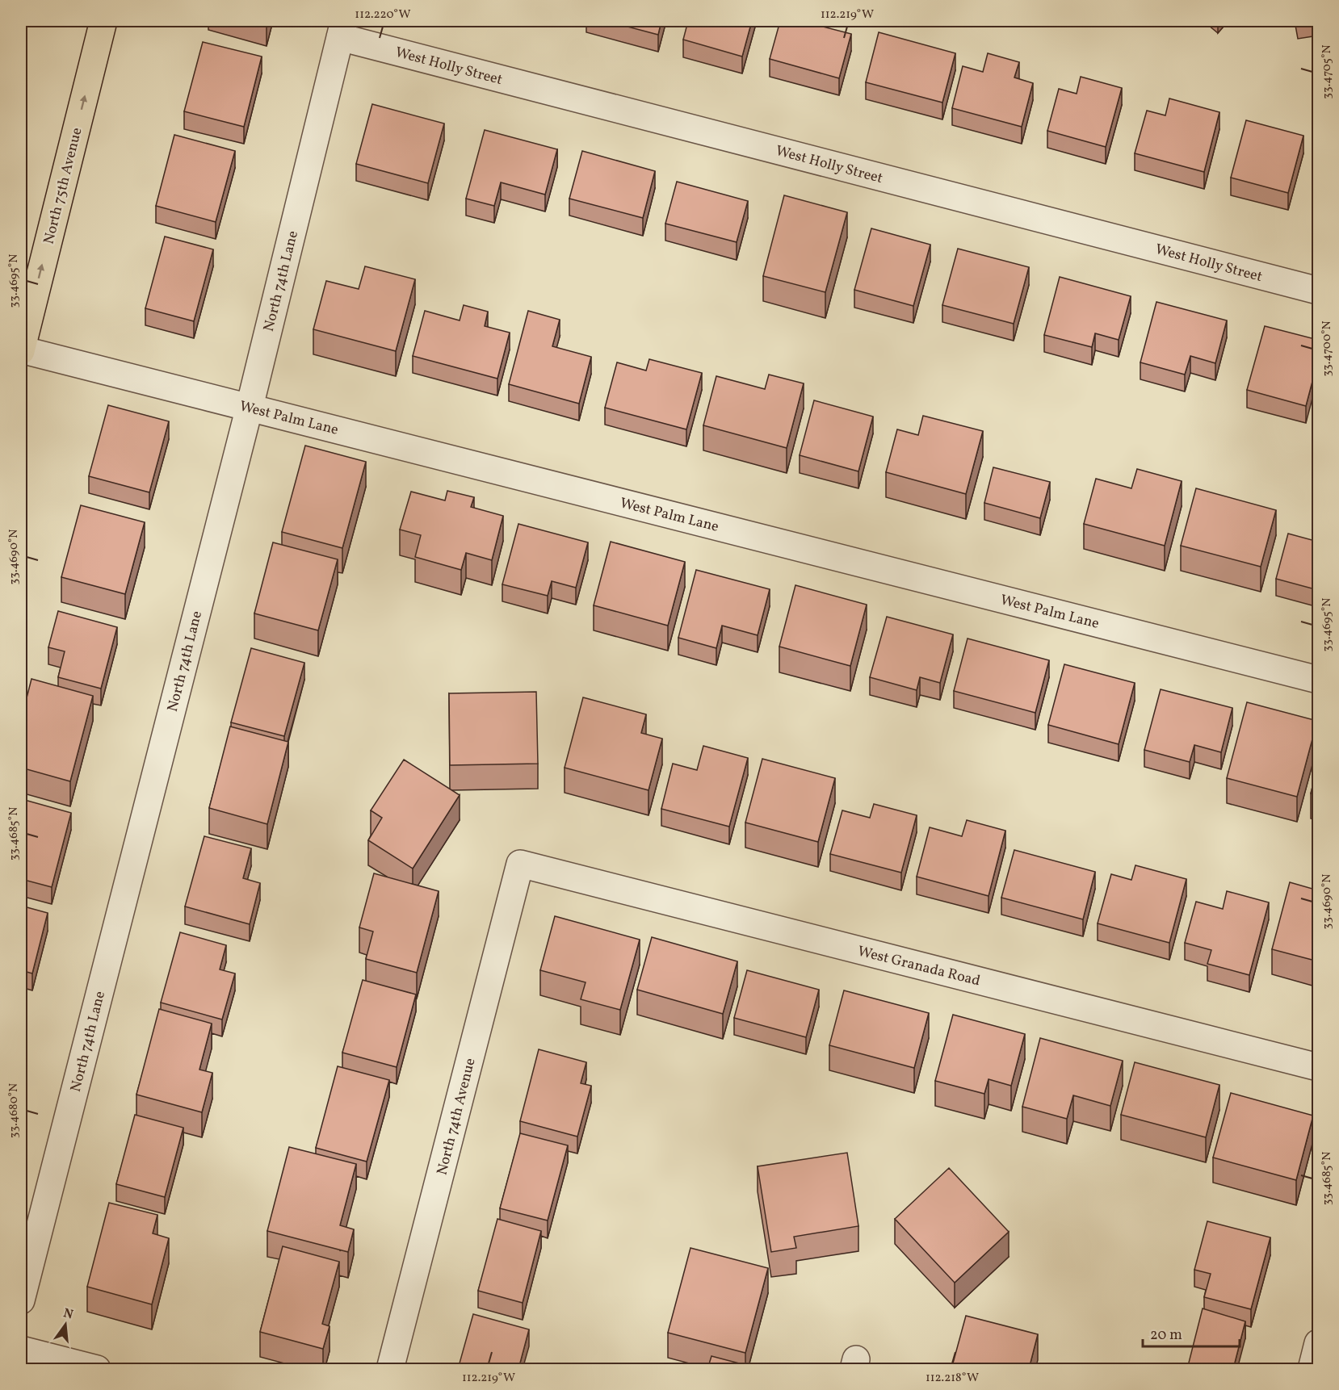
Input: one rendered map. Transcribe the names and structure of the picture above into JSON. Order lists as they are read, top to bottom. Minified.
{"streets":{"main road":["North 75th Avenue"],"street":["West Holly Street","North 74th Lane","West Palm Lane","West Granada Road","North 74th Avenue"]},"crossings":[["West Holly Street","North 74th Lane"],["North 75th Avenue","West Palm Lane"],["North 74th Lane","West Palm Lane"],["West Granada Road","North 74th Avenue"]],"one_way":["North 75th Avenue"],"scale_bar":"20 m","north":"top","coordinates":["112.220°W","112.219°W","33.4705°N","33.4695°N","33.4700°N","33.4690°N","33.4685°N","33.4680°N","112.218°W"]}
